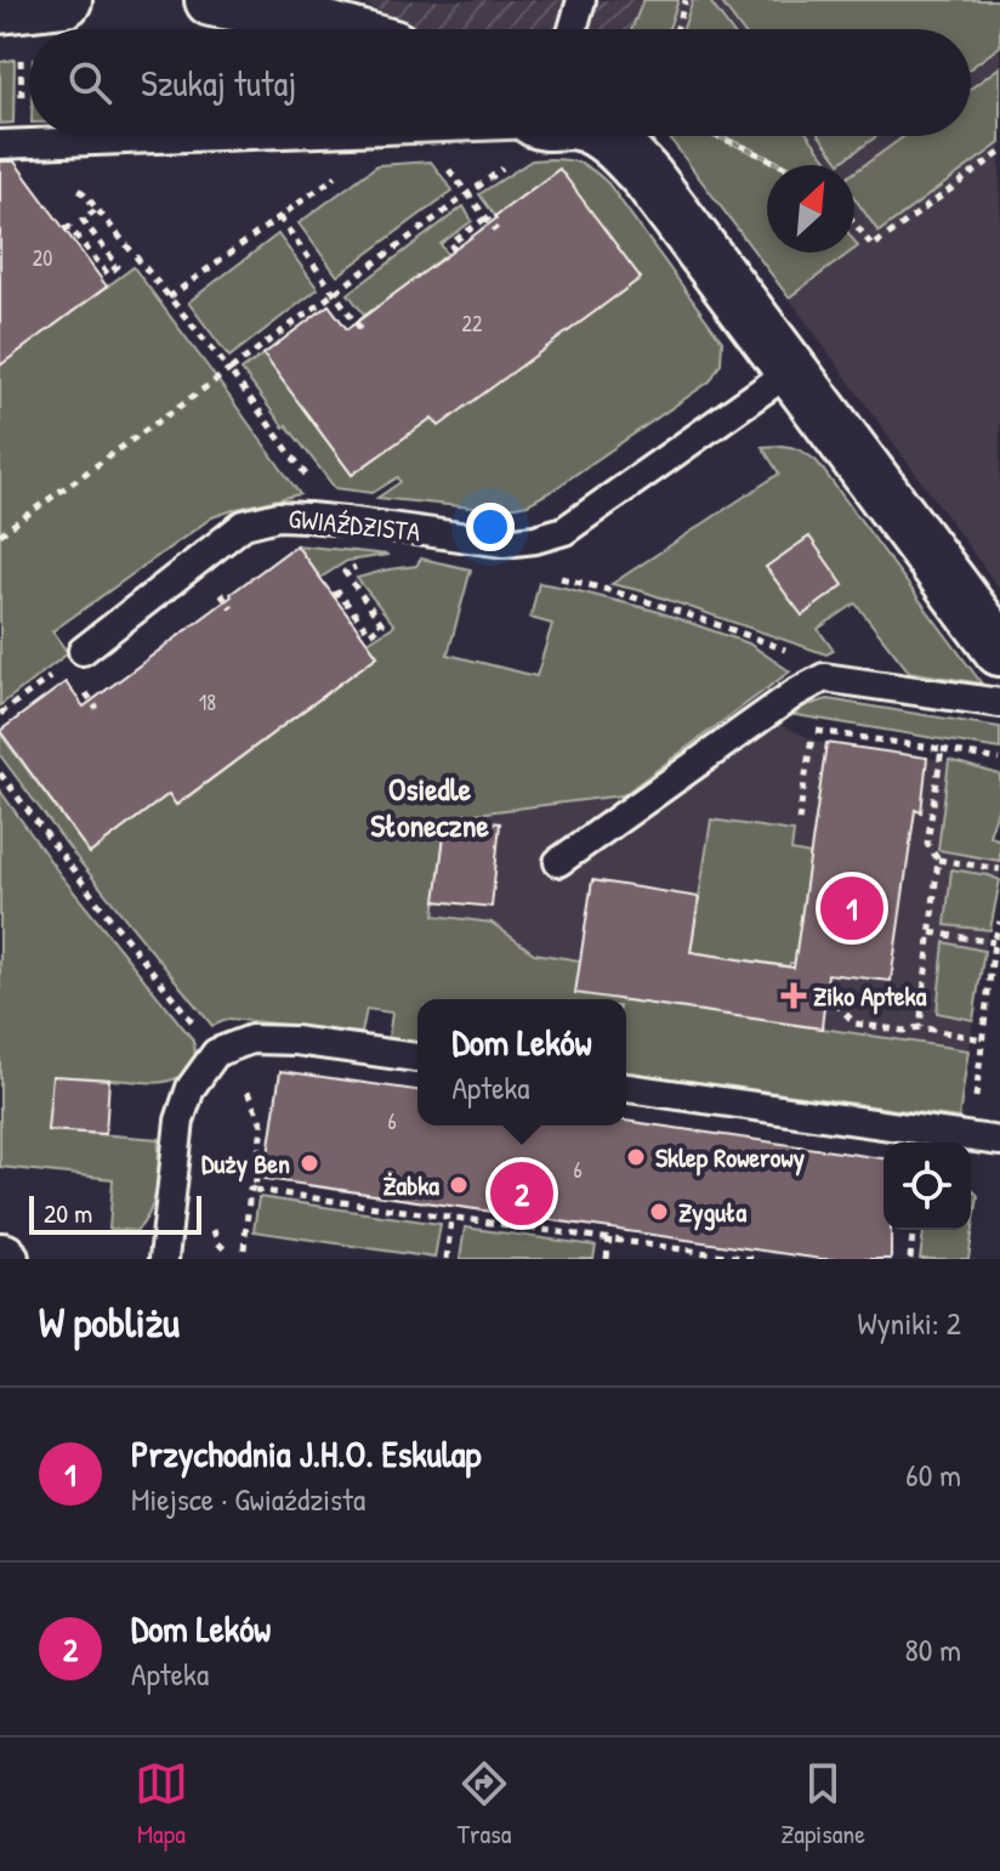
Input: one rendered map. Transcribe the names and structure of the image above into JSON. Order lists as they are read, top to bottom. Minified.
{"streets":{"lane":["GWIAŹDZISTA"]},"districts":["Osiedle Słoneczne"],"places":{"health":["Ziko Apteka"],"other":["Sklep Rowerowy","Duży Ben","Żabka","Zyguła"]},"house_numbers":["20","22","18","6","6"],"scale_bar":"20 m","north":"top right","page":{"search":"Szukaj tutaj","pins":["1","2"],"popup":["Dom Leków","Apteka"],"scale":"20 m","heading":["W pobliżu","Wyniki: 2"],"list":[{"mark":"1","name":"Przychodnia J.H.O. Eskulap","note":"Miejsce · Gwiaździsta","value":"60 m"},{"mark":"2","name":"Dom Leków","note":"Apteka","value":"80 m"}],"nav":["Mapa","Trasa","Zapisane"]}}
